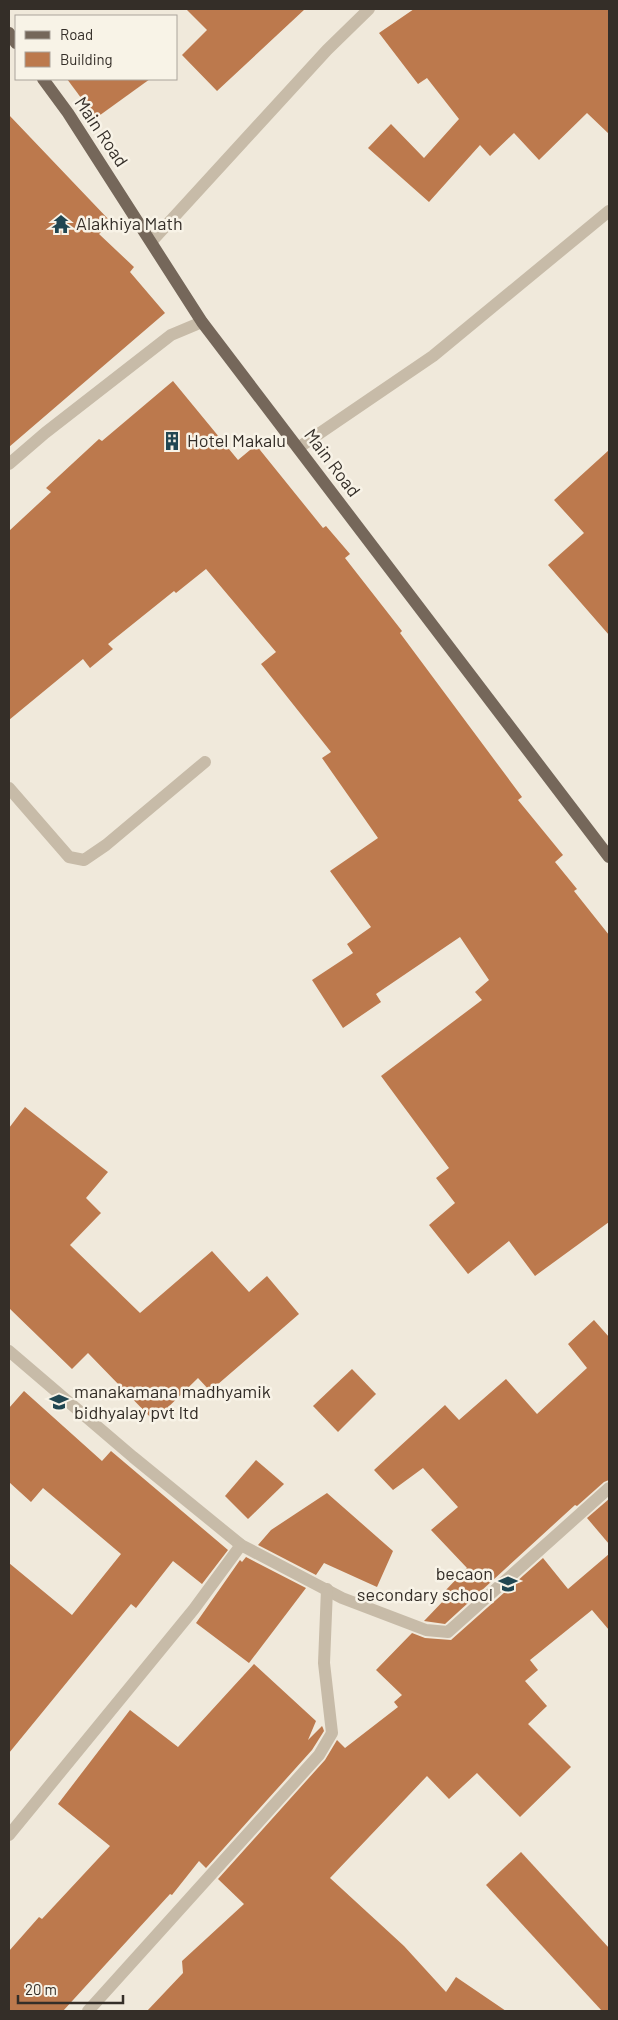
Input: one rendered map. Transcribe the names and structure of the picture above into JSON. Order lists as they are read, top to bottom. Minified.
{"streets":{"main road":["Main Road"]},"places":{"temple":["Alakhiya Math"],"building":["Hotel Makalu"],"school or university":["manakamana madhyamik bidhyalay pvt ltd","becaon secondary school"]},"legend":["Road","Building"],"scale_bar":"20 m"}
